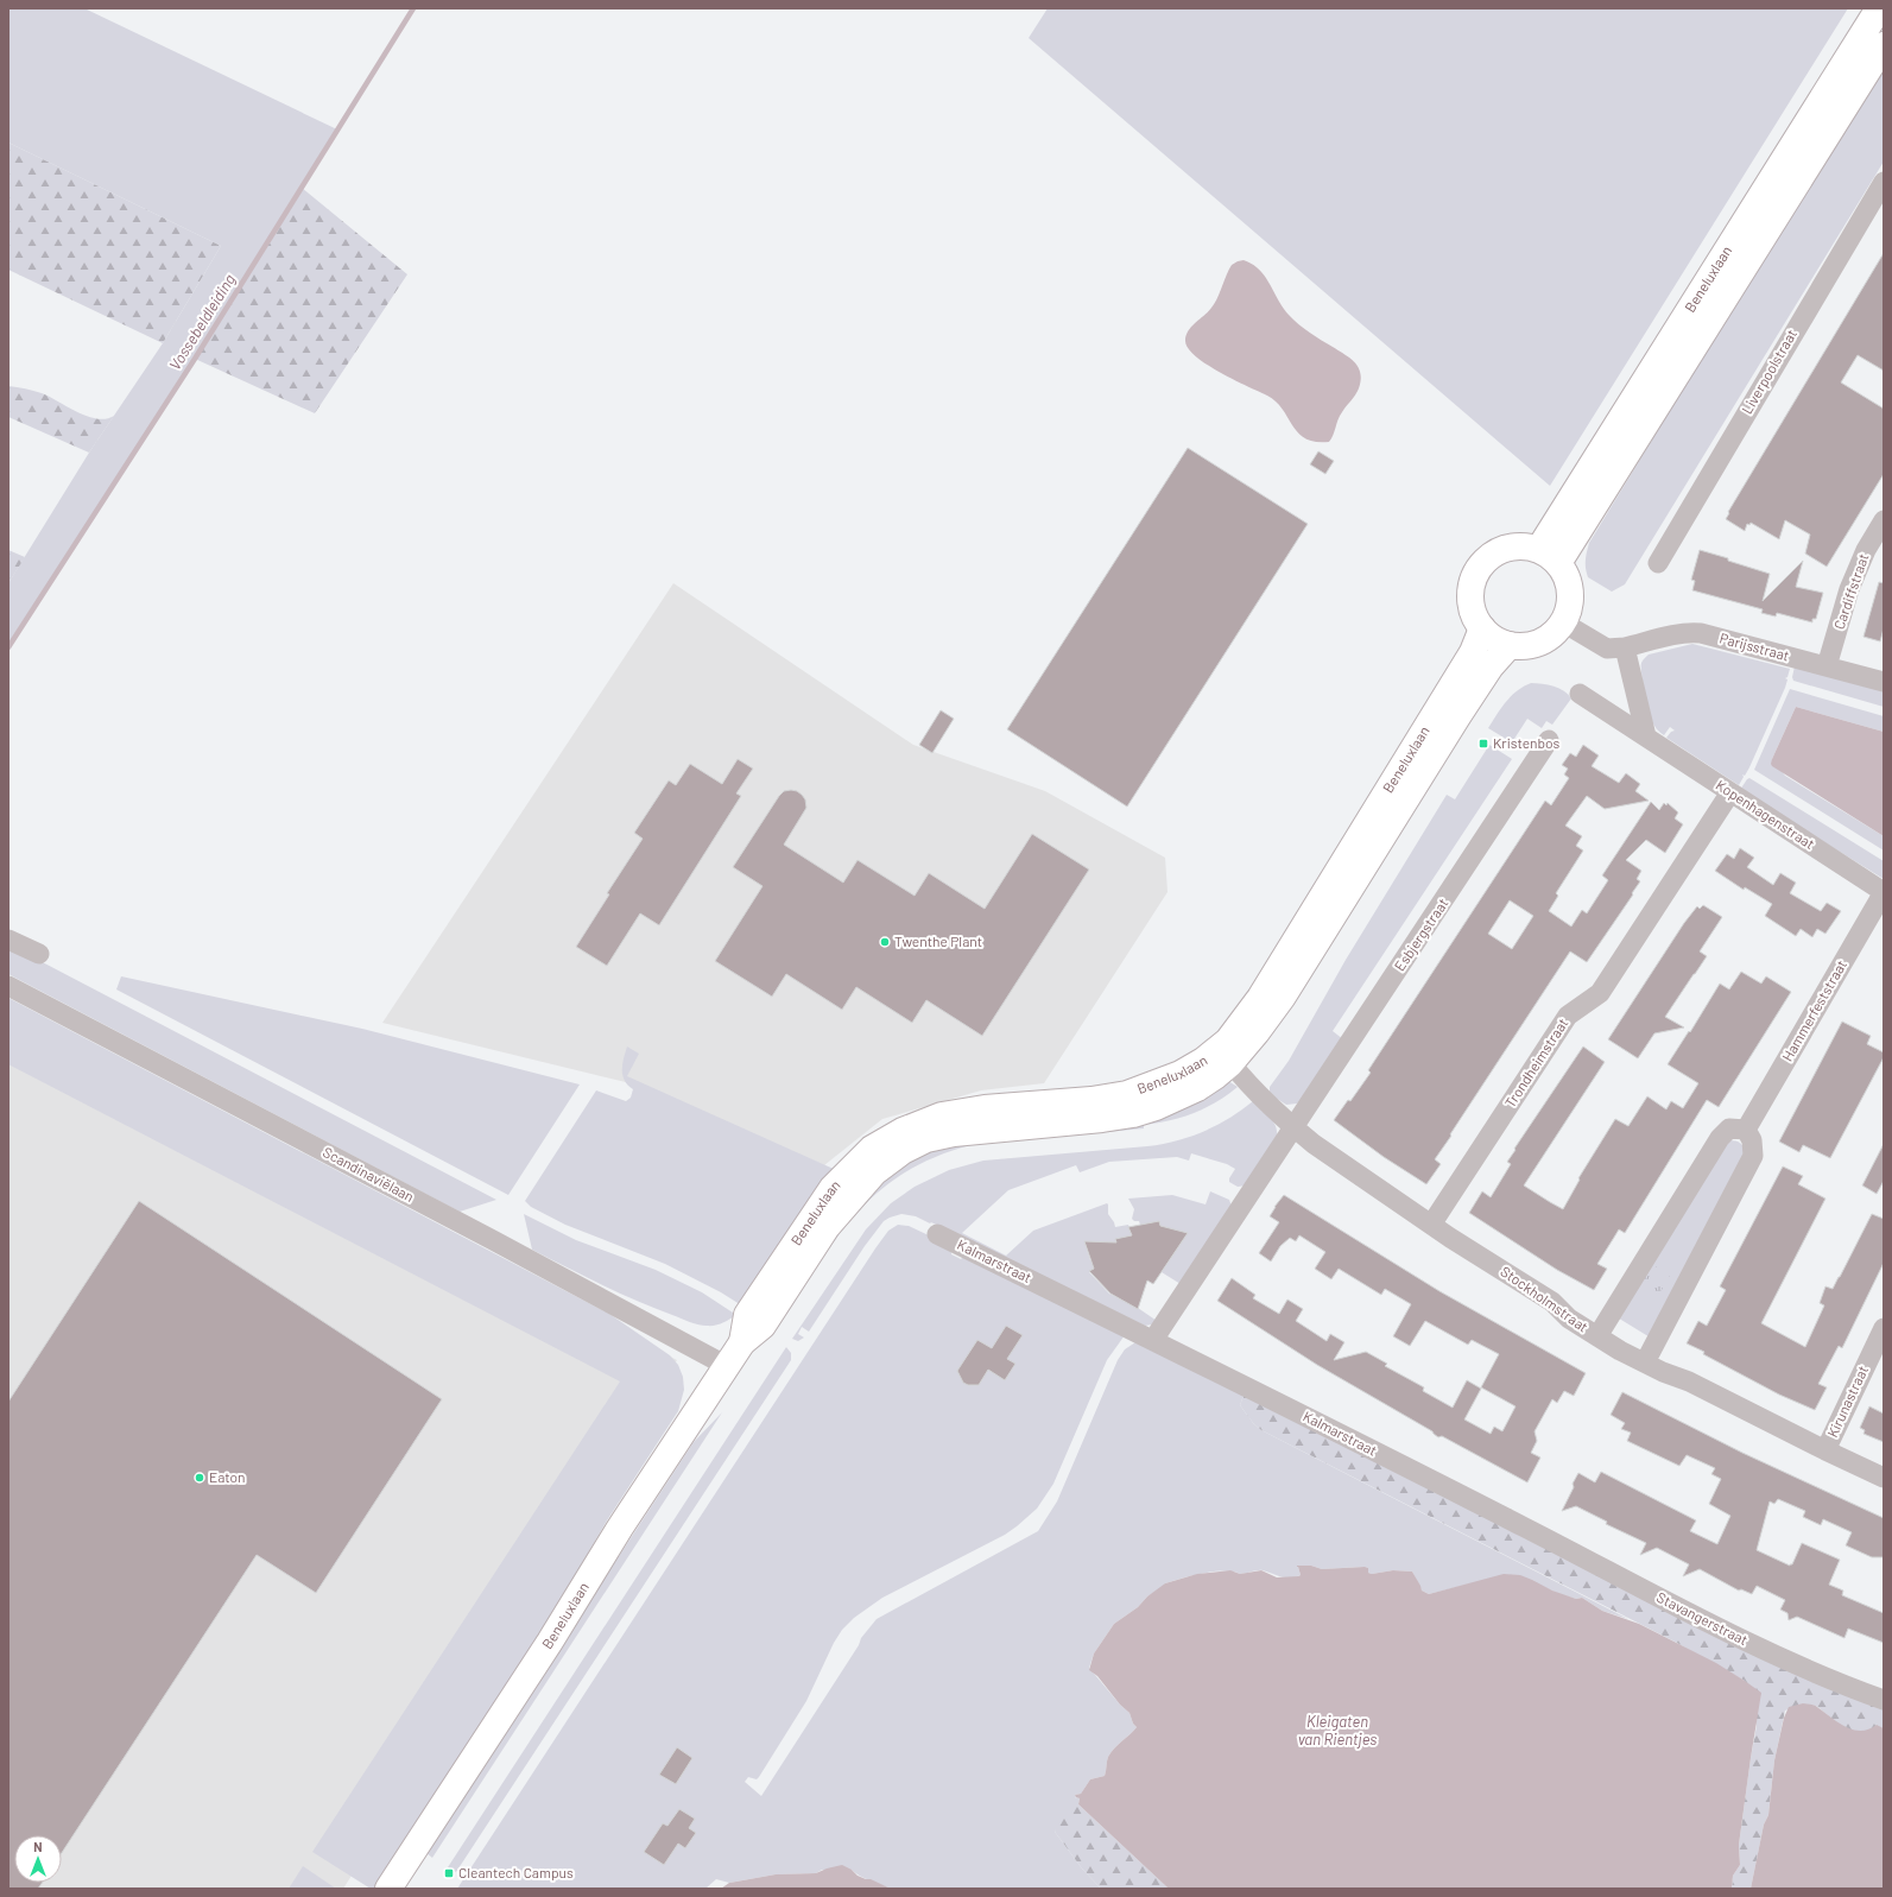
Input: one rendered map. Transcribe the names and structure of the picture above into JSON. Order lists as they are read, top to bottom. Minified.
{"streets":{"street":["Beneluxlaan","Liverpoolstraat","Cardiffstraat","Parijsstraat","Kopenhagenstraat","Esbjergstraat","Hammerfeststraat","Trondheimstraat","Scandinaviëlaan","Kalmarstraat","Stockholmstraat","Kirunastraat","Stavangerstraat"]},"crossings":[["Beneluxlaan","Scandinaviëlaan"],["Beneluxlaan","Stockholmstraat"],["Cardiffstraat","Parijsstraat"],["Kopenhagenstraat","Hammerfeststraat"],["Kopenhagenstraat","Trondheimstraat"],["Esbjergstraat","Stockholmstraat"],["Trondheimstraat","Stockholmstraat"],["Kalmarstraat","Stavangerstraat"],["Stockholmstraat","Kirunastraat"]],"water":["Vossebeldleiding","Kleigaten van Rientjes"],"places":{"transit":["Kristenbos","Cleantech Campus"],"other":["Twenthe Plant","Eaton"]},"north":"top"}
